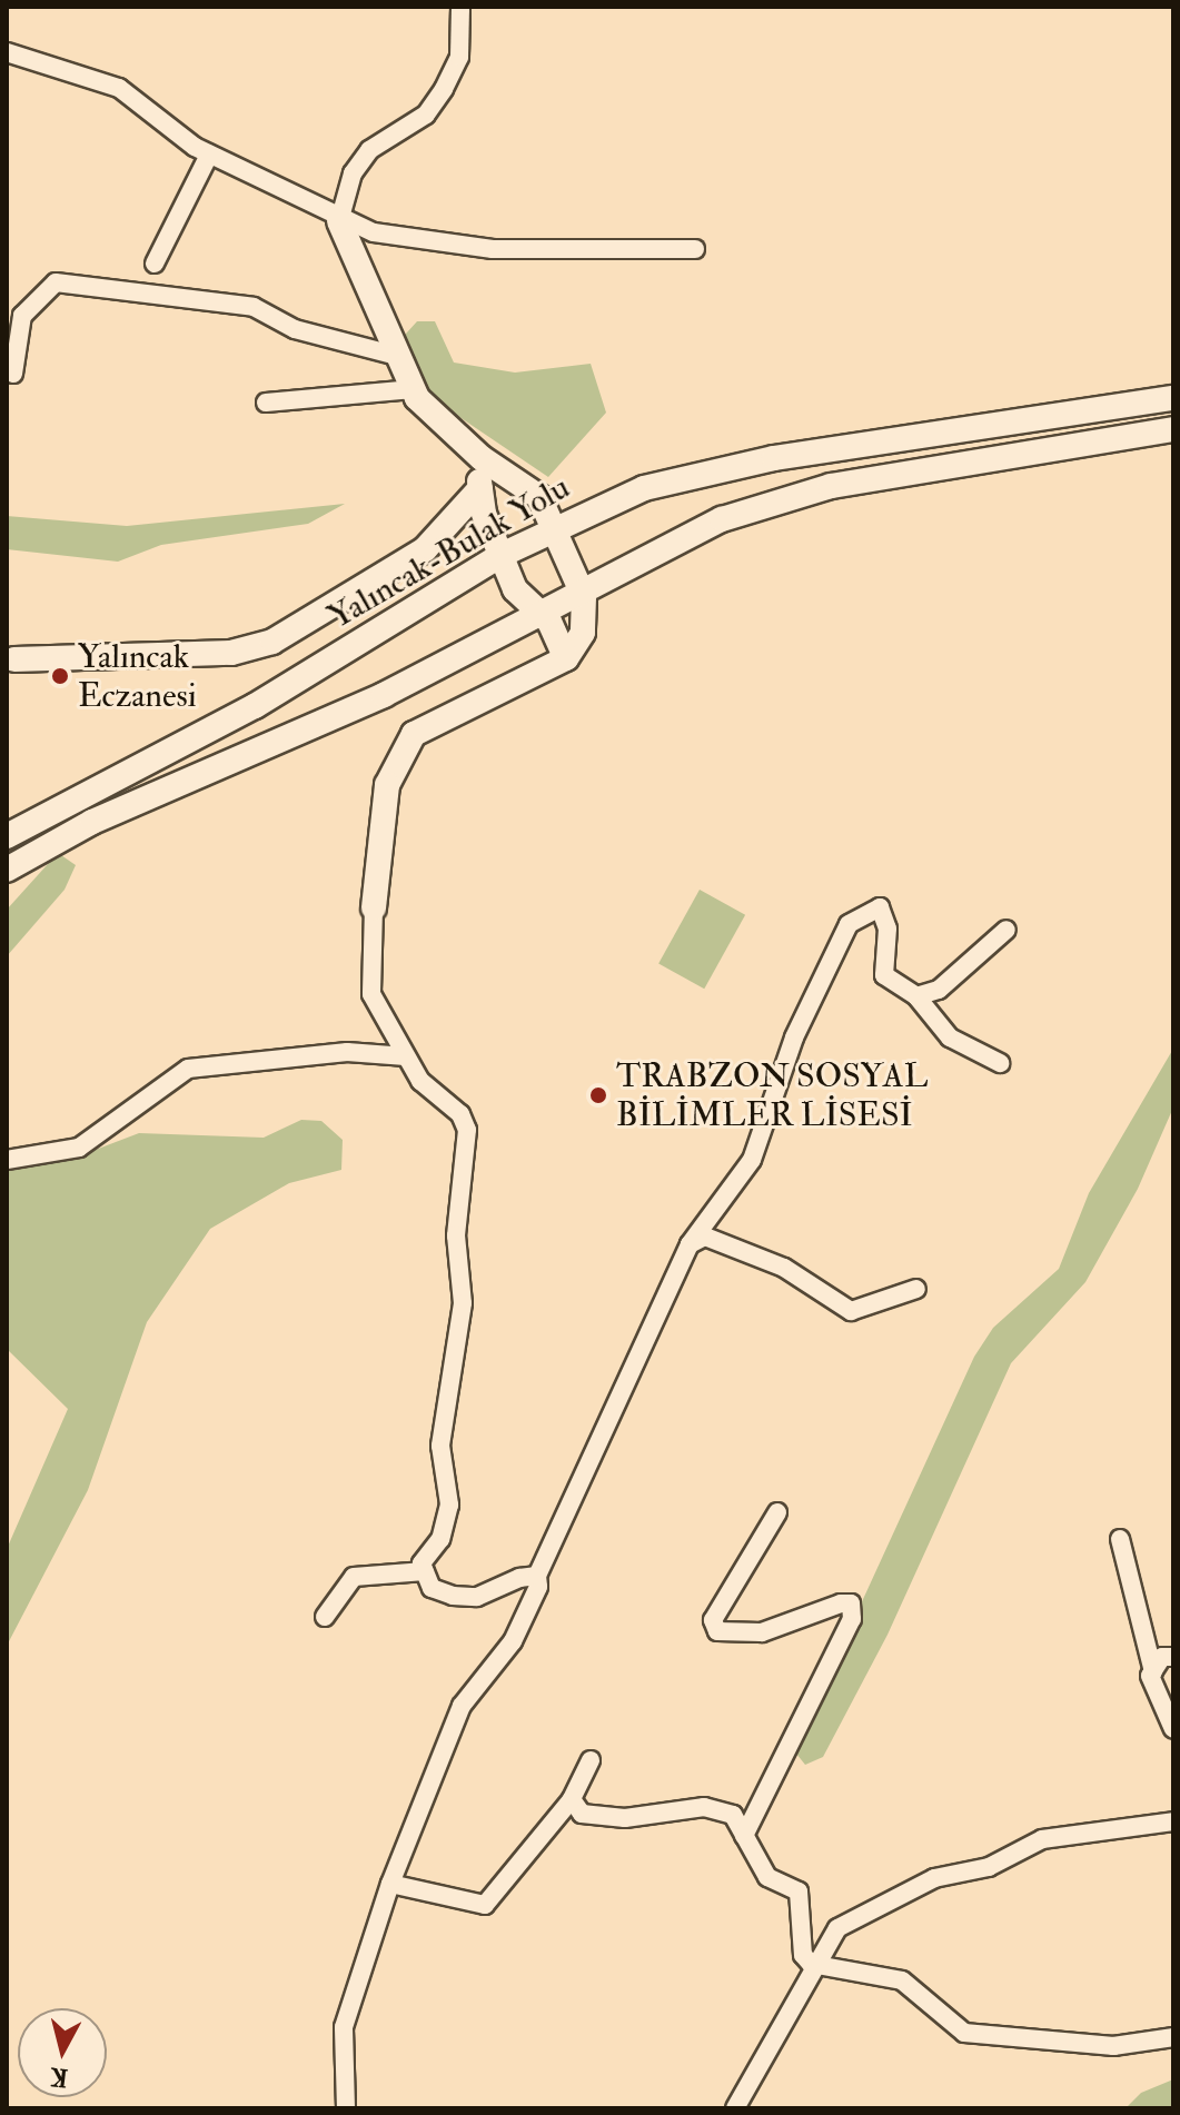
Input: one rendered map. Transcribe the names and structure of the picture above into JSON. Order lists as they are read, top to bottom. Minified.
{"streets":{"main road":["Yalıncak-Bulak Yolu"]},"places":["Yalıncak Eczanesi","TRABZON SOSYAL BİLİMLER LİSESİ"],"north":"bottom"}
